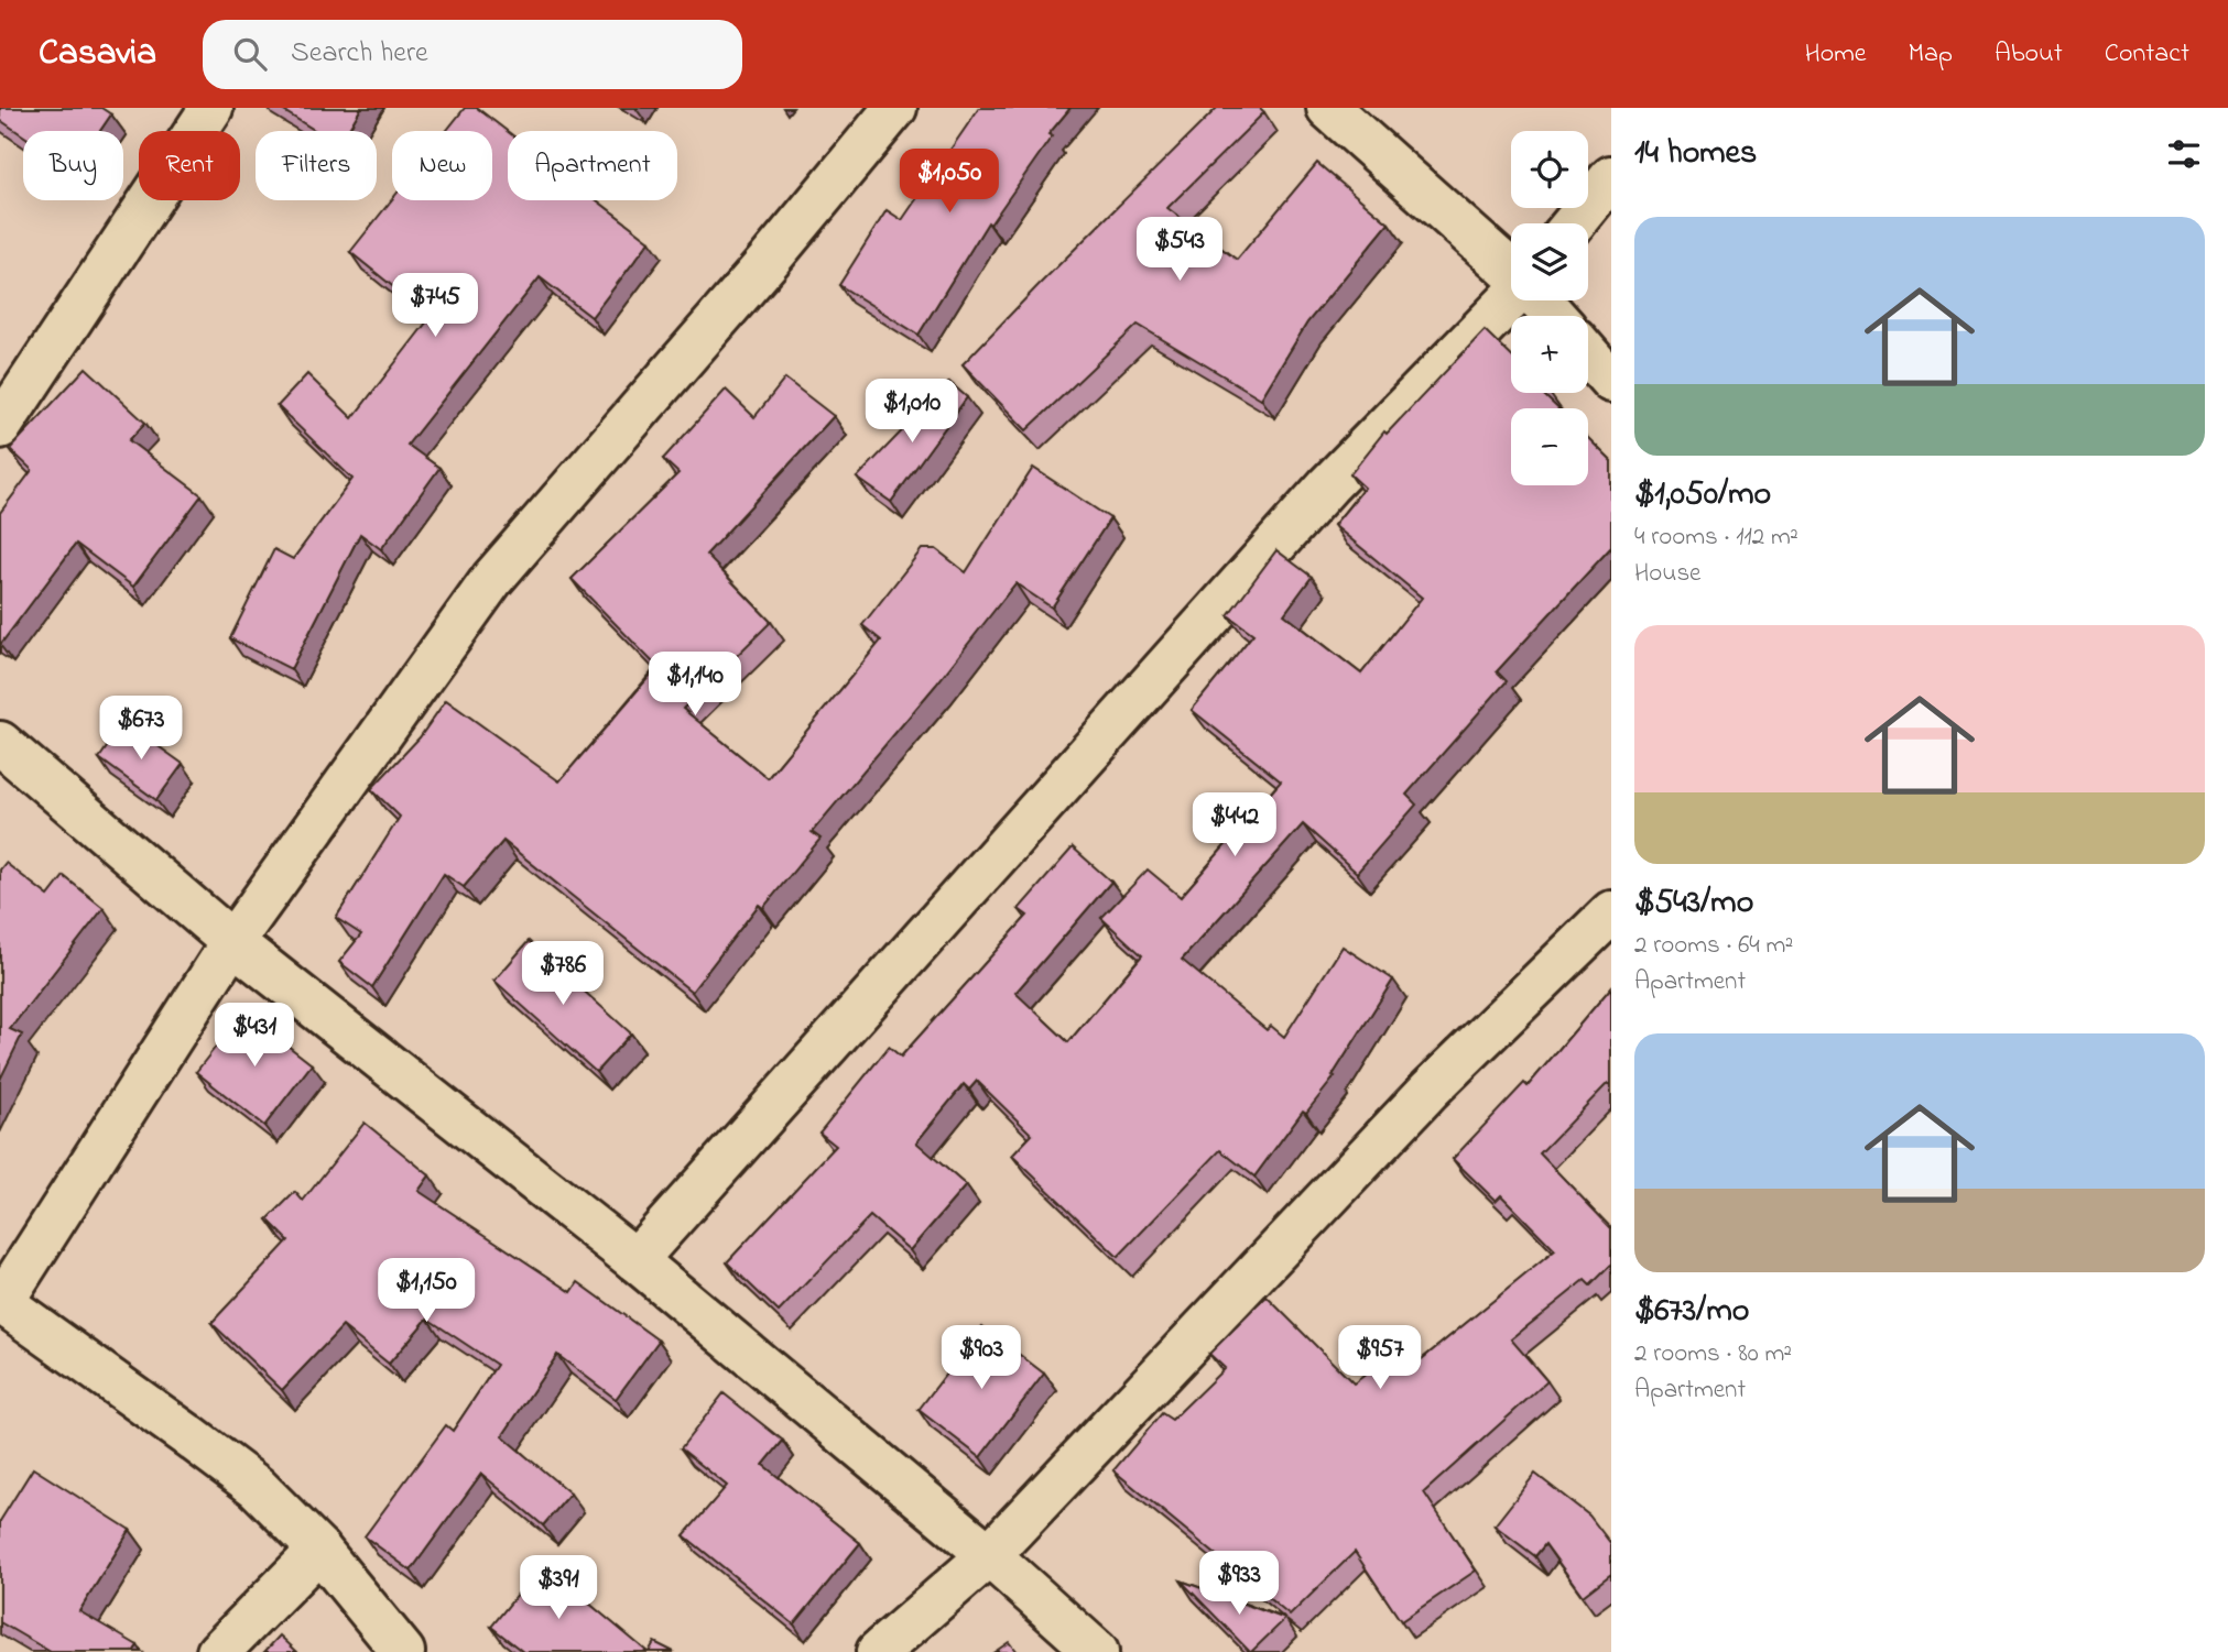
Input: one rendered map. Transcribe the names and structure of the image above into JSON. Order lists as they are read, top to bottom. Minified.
{"page":{"header":"Casavia","search":"Search here","nav":["Home","Map","About","Contact"],"heading":"14 homes","map_buttons":["+","−"],"chip":["Buy","Rent","Filters","New","Apartment"],"price":["$1,050","$543","$745","$1,010","$1,140","$673","$442","$786","$431","$1,150","$903","$957","$933","$391"],"list":[{"name":"$1,050/mo","note":"4 rooms · 112 m² · House"},{"name":"$543/mo","note":"2 rooms · 64 m² · Apartment"},{"name":"$673/mo","note":"2 rooms · 80 m² · Apartment"}]}}
